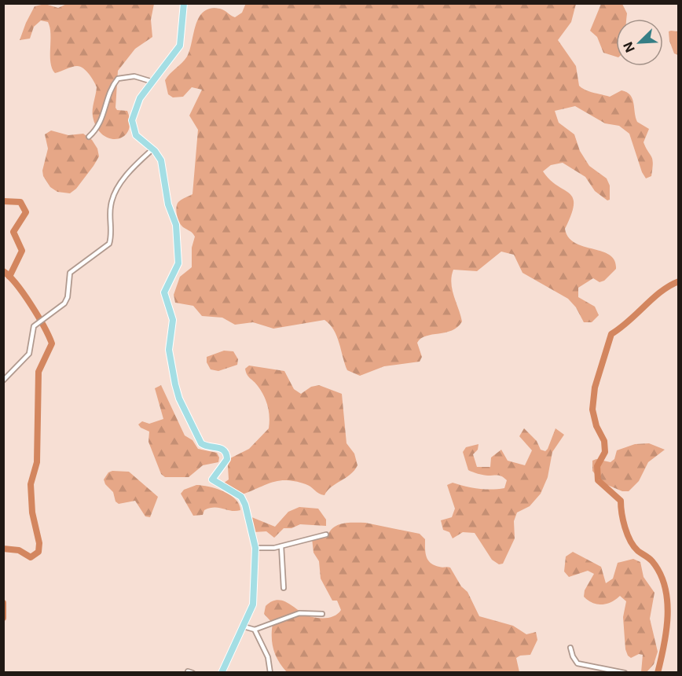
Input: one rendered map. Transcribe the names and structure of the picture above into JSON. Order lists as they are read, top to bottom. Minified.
{"north":"bottom left"}
